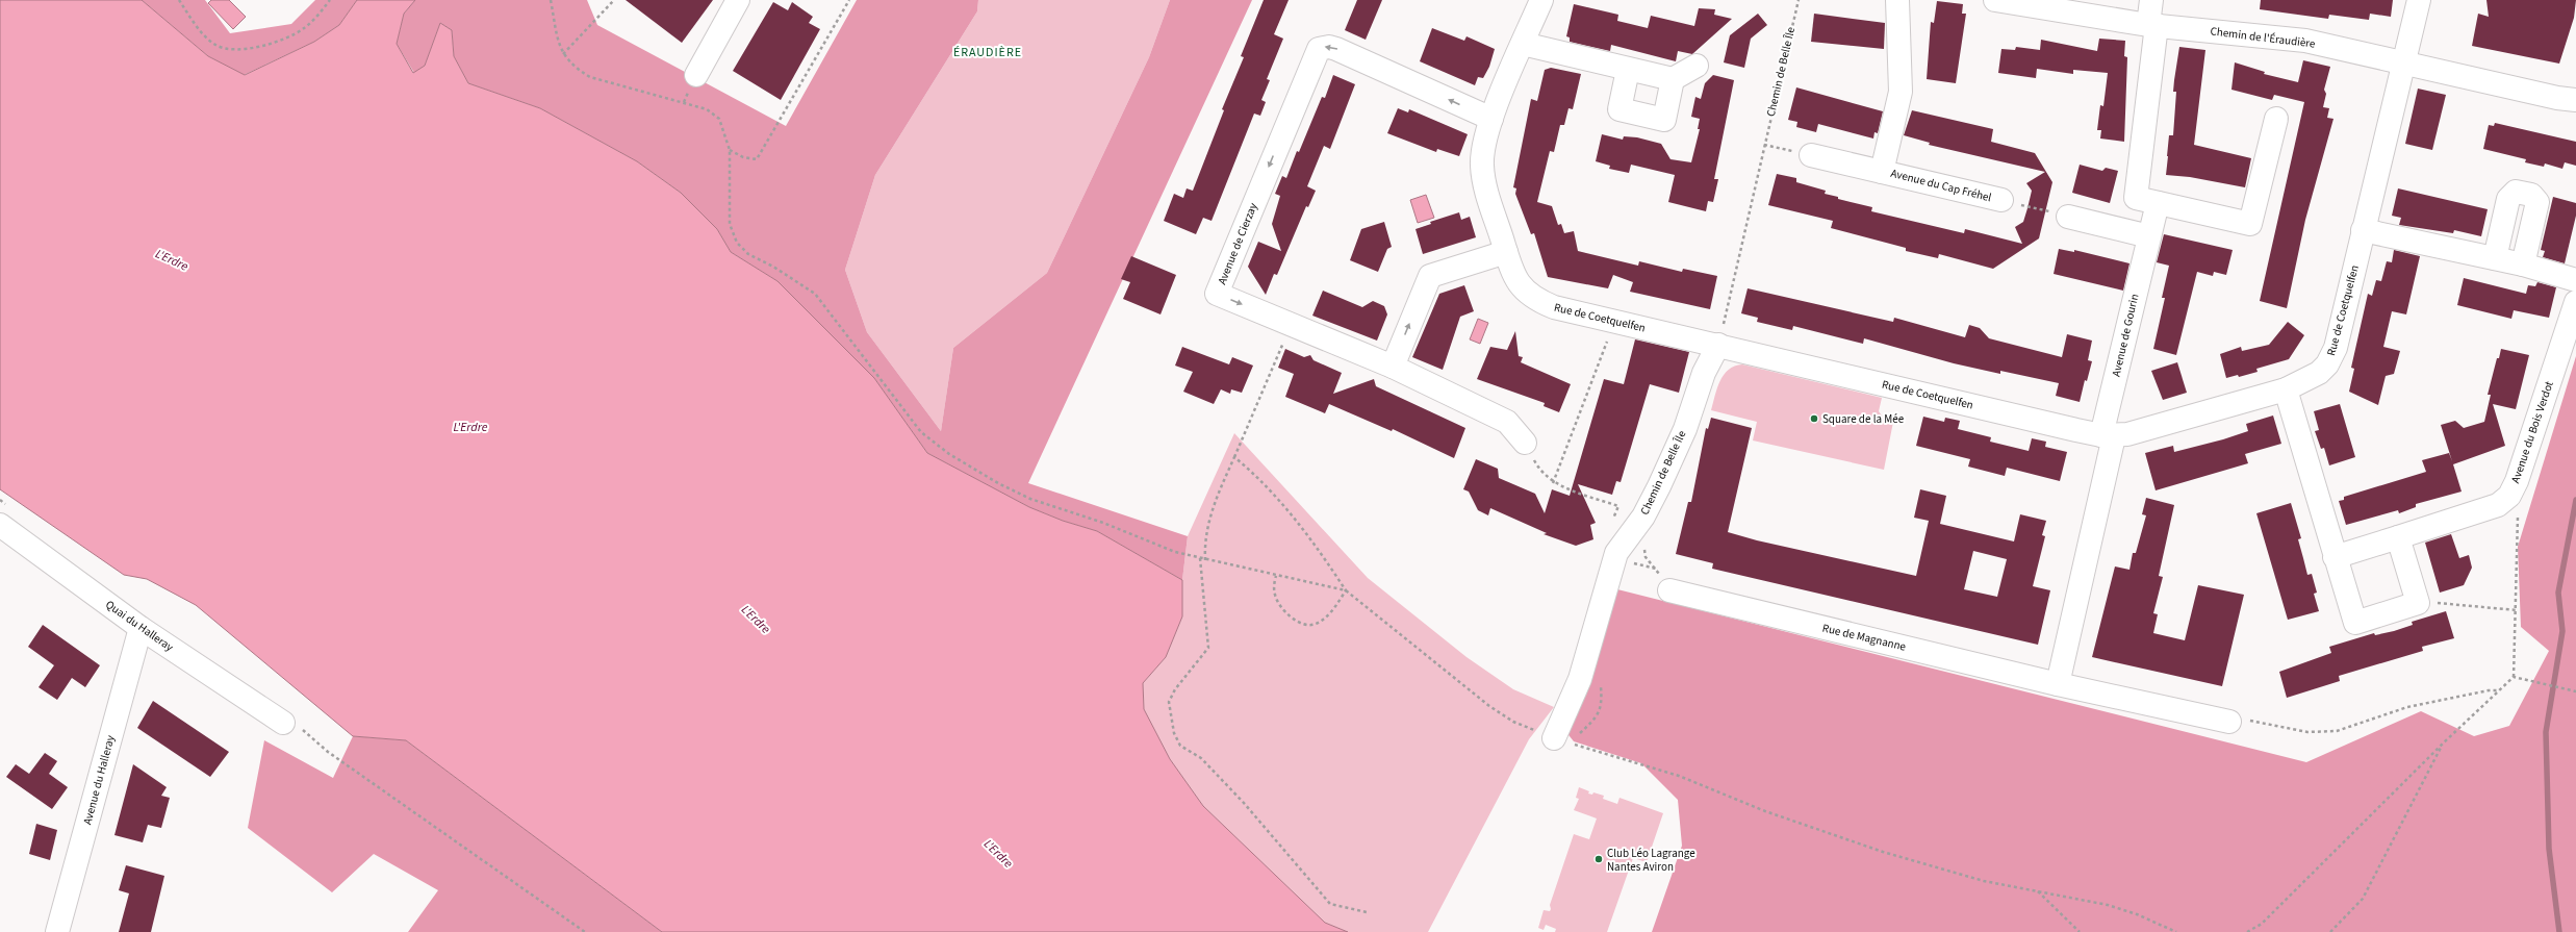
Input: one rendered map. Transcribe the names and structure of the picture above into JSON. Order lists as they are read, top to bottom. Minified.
{"streets":{"street":["Chemin de l'Éraudière","Chemin de Belle Île","Avenue du Cap Fréhel","Avenue de Cierzay","Rue de Coetquelfen","Avenue de Gourin","Avenue du Bois Verdot","Quai du Halleray","Rue de Magnanne","Avenue du Halleray"]},"crossings":[["Chemin de l'Éraudière","Rue de Coetquelfen"],["Chemin de Belle Île","Rue de Coetquelfen"],["Avenue de Cierzay","Rue de Coetquelfen"],["Rue de Coetquelfen","Avenue de Gourin"],["Quai du Halleray","Avenue du Halleray"]],"districts":["ÉRAUDIÈRE"],"water":["L'Erdre"],"places":["Square de la Mée","Club Léo Lagrange Nantes Aviron"]}
